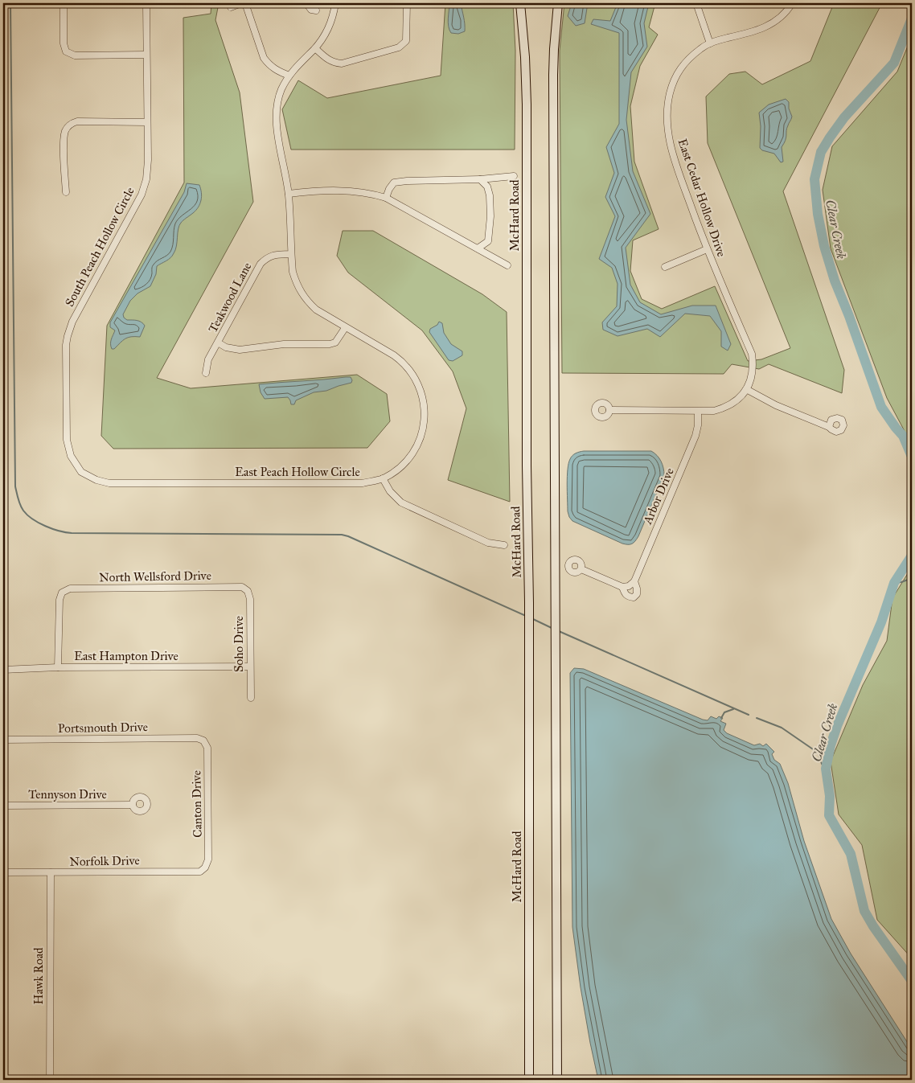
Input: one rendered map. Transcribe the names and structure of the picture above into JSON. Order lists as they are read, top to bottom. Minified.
{"streets":{"main road":["McHard Road"],"street":["East Cedar Hollow Drive","South Peach Hollow Circle","Teakwood Lane","East Peach Hollow Circle","Arbor Drive","North Wellsford Drive","Soho Drive","East Hampton Drive","Portsmouth Drive","Tennyson Drive","Canton Drive","Norfolk Drive","Hawk Road"]},"crossings":[["South Peach Hollow Circle","East Peach Hollow Circle"],["Teakwood Lane","East Peach Hollow Circle"],["North Wellsford Drive","Soho Drive"],["North Wellsford Drive","East Hampton Drive"],["Soho Drive","East Hampton Drive"],["Portsmouth Drive","Canton Drive"],["Canton Drive","Norfolk Drive"],["Norfolk Drive","Hawk Road"]],"water":["Clear Creek"]}
